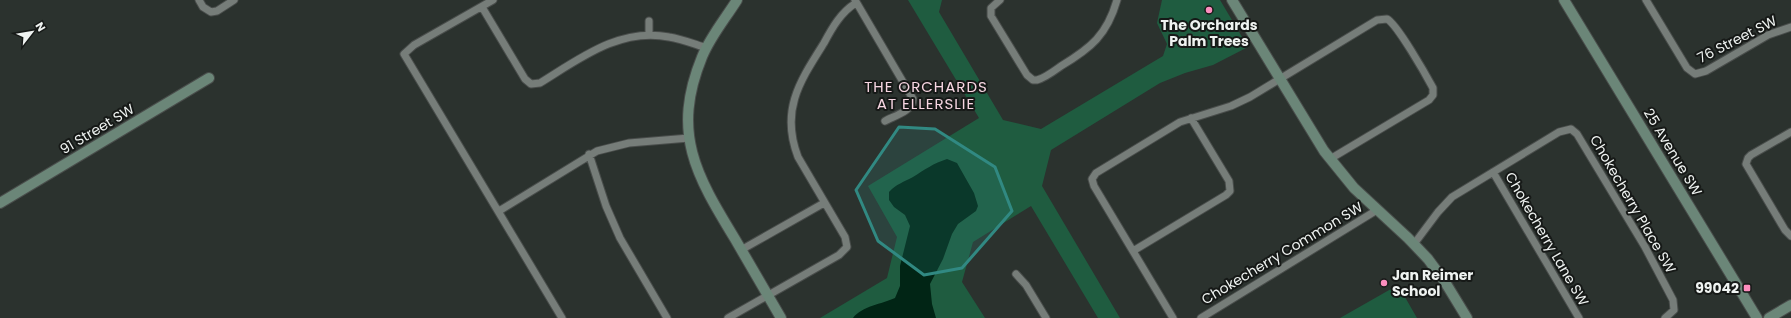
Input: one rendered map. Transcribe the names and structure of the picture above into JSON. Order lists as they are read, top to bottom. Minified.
{"streets":{"street":["76 Street SW","91 Street SW","25 Avenue SW","Chokecherry Place SW","Chokecherry Lane SW","Chokecherry Common SW"]},"crossings":[["Chokecherry Place SW","Chokecherry Lane SW"]],"districts":["THE ORCHARDS AT ELLERSLIE"],"places":{"other":["The Orchards Palm Trees","Jan Reimer School"],"transit":["99042"]},"north":"top right"}
